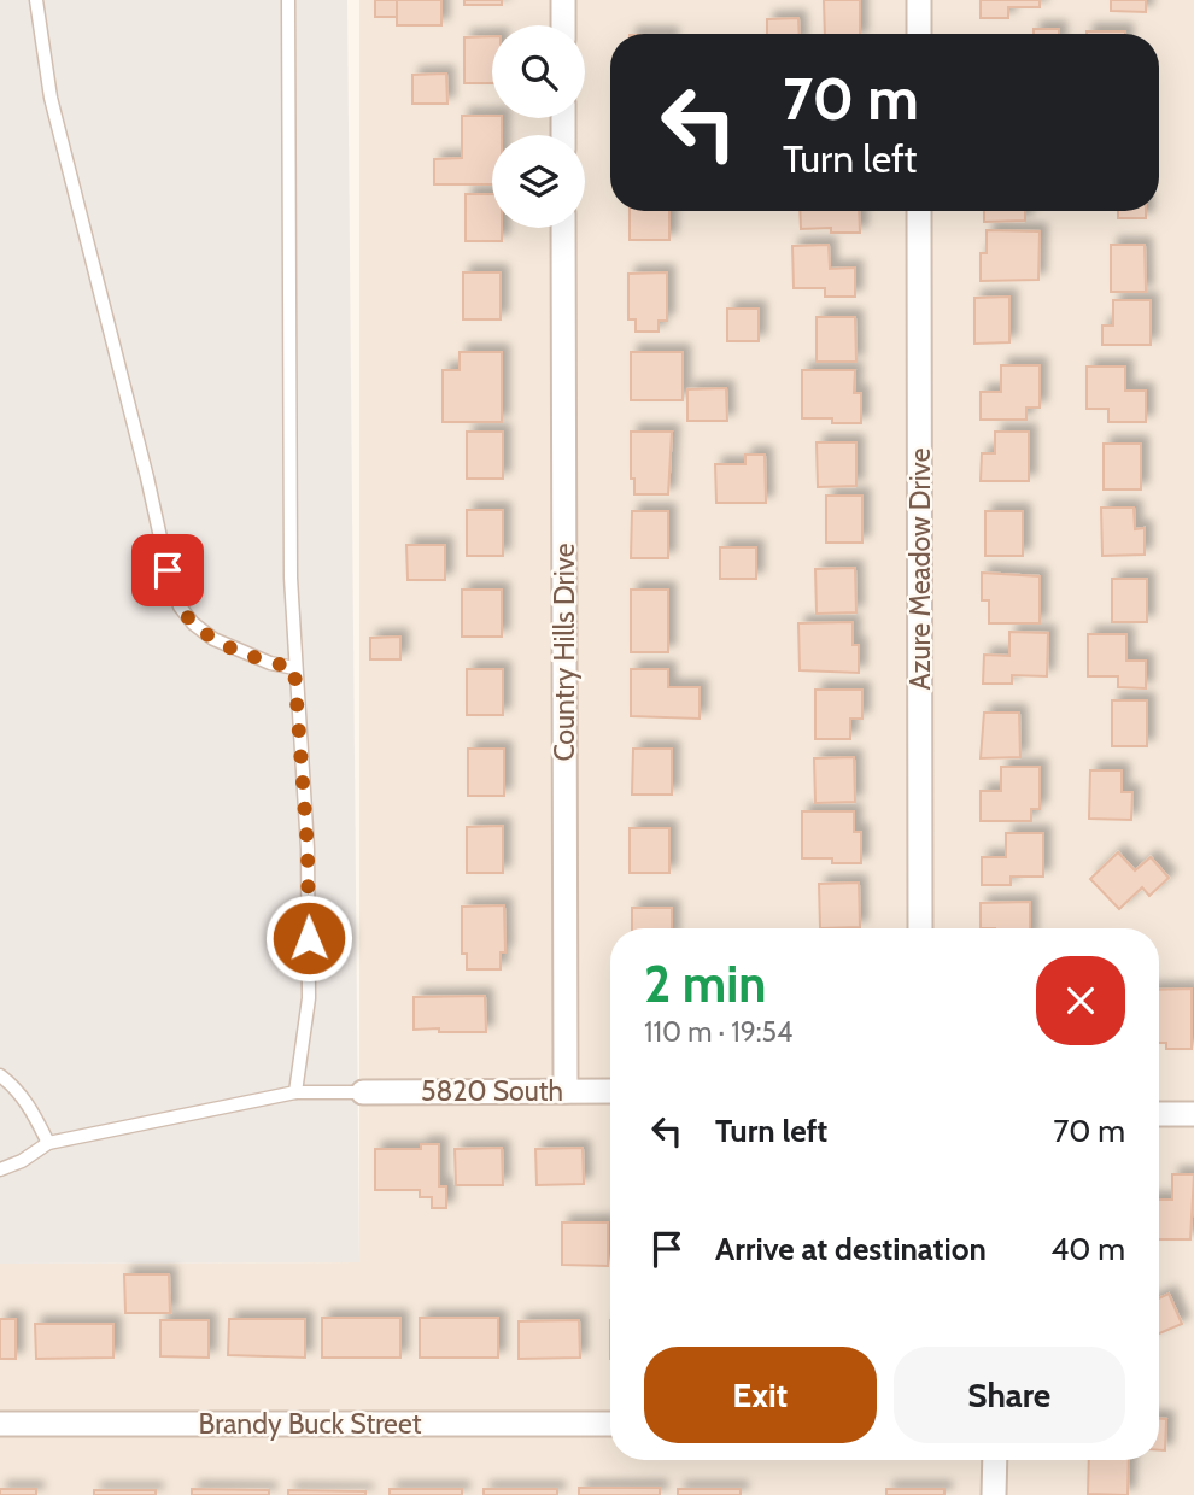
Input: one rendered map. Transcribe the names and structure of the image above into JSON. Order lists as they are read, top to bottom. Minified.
{"streets":{"street":["Azure Meadow Drive","Country Hills Drive","5820 South","Brandy Buck Street"]},"crossings":[["Country Hills Drive","5820 South"]],"page":{"turn":["70 m","Turn left"],"heading":["2 min","110 m · 19:54"],"list":[{"name":"Turn left","value":"70 m"},{"name":"Arrive at destination","value":"40 m"}],"buttons":["Exit","Share"]}}
